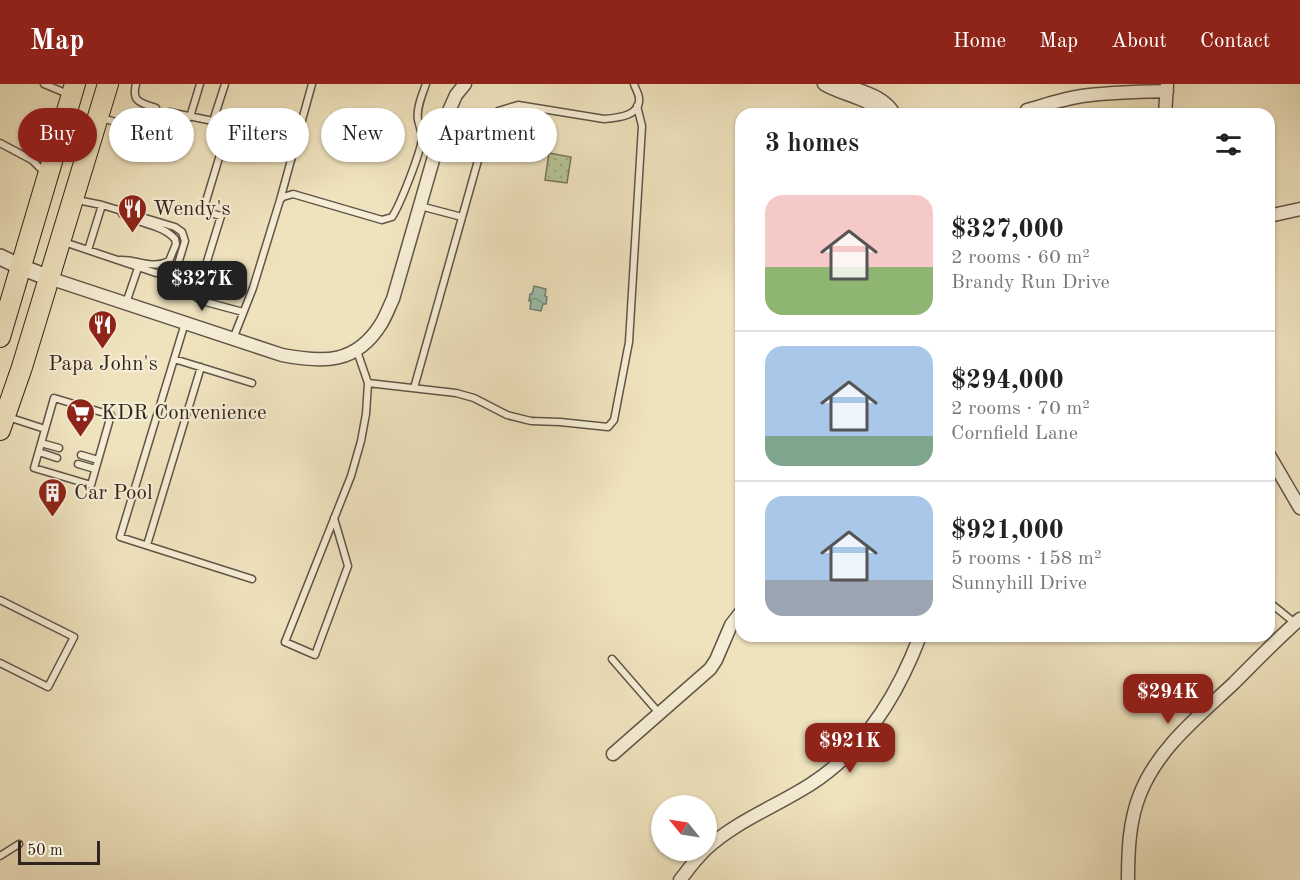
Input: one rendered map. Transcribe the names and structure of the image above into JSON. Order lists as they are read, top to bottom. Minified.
{"places":{"restaurant":["Wendy's","Papa John's"],"supermarket":["KDR Convenience"],"building":["Car Pool"]},"scale_bar":"50 m","north":"top left","page":{"header":"Map","nav":["Home","Map","About","Contact"],"chip":["Buy","Rent","Filters","New","Apartment"],"heading":"3 homes","list":[{"name":"$327,000","note":"2 rooms · 60 m² · Brandy Run Drive"},{"name":"$294,000","note":"2 rooms · 70 m² · Cornfield Lane"},{"name":"$921,000","note":"5 rooms · 158 m² · Sunnyhill Drive"}],"price":["$327K","$294K","$921K"],"scale":"50 m"}}
